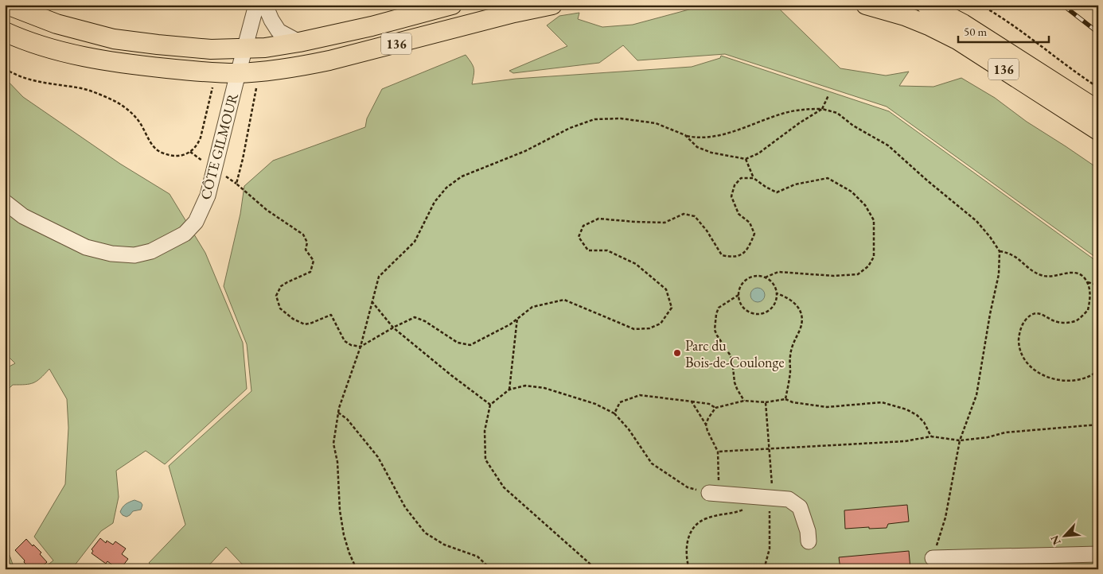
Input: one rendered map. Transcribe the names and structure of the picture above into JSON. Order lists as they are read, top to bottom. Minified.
{"streets":{"main road":["136"],"street":["CÔTE GILMOUR"]},"crossings":[["136","CÔTE GILMOUR"]],"places":["Parc du Bois-de-Coulonge"],"scale_bar":"50 m","north":"bottom left"}
